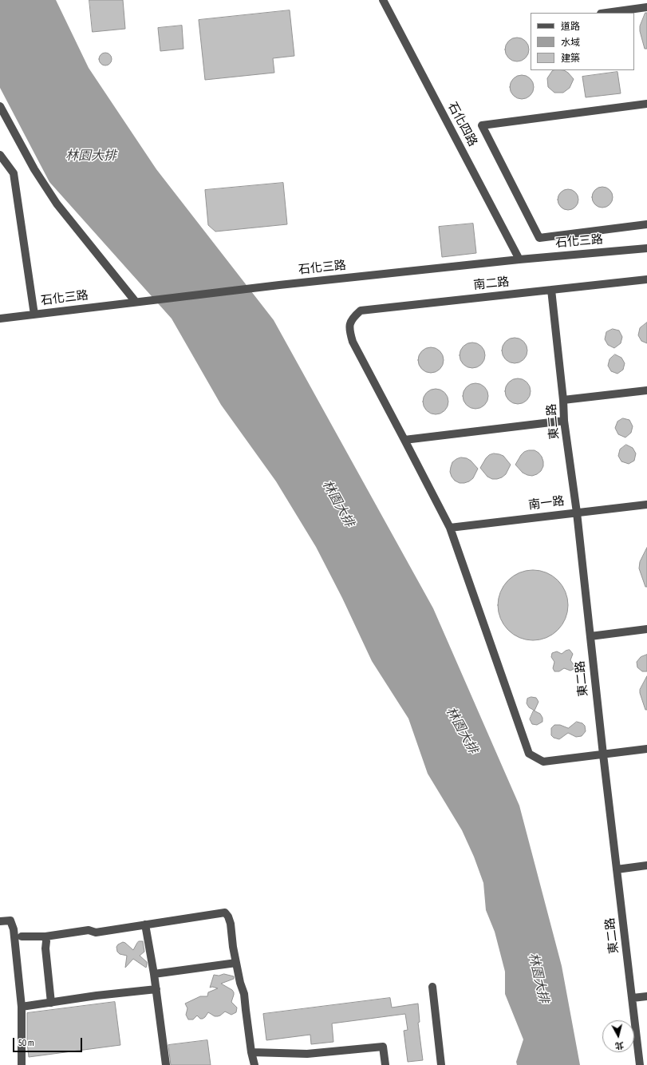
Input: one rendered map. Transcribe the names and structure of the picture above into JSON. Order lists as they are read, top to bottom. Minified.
{"streets":{"street":["石化四路","石化三路","南二路","東二路","南一路"]},"crossings":[["石化四路","石化三路"],["南二路","東二路"],["東二路","南一路"]],"water":["林園大排"],"legend":["道路","水域","建築"],"scale_bar":"50 m","north":"bottom"}
